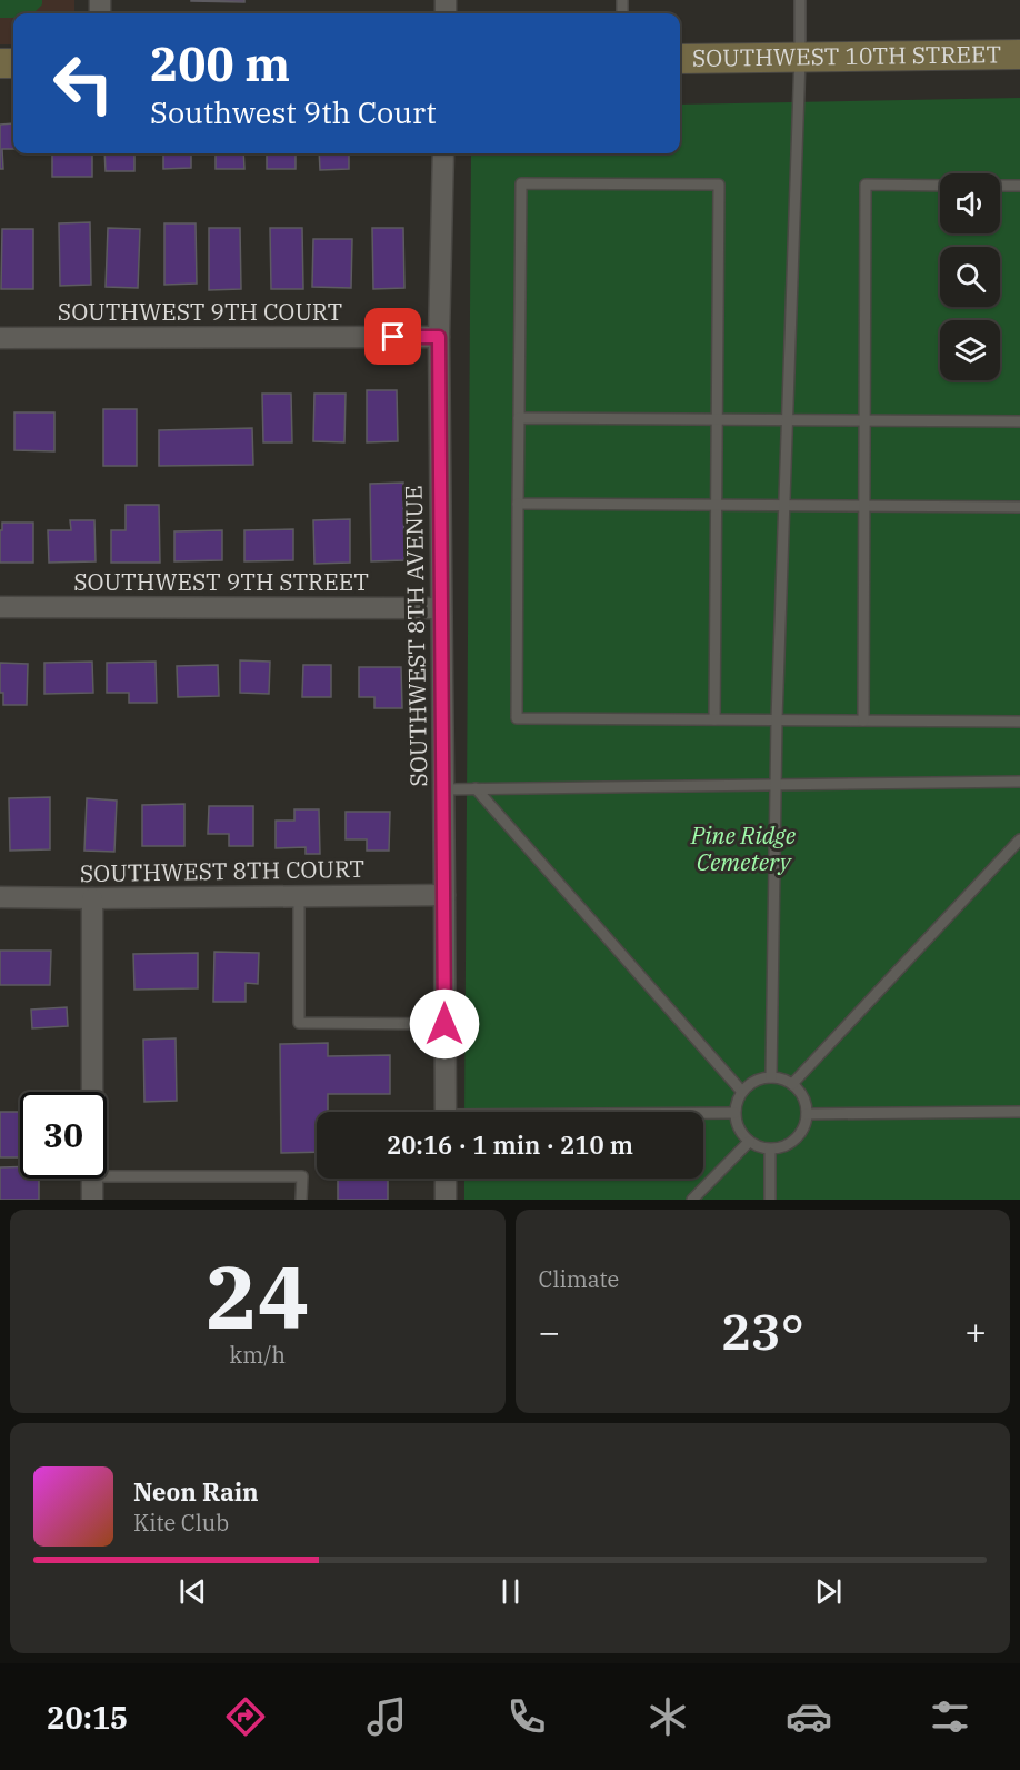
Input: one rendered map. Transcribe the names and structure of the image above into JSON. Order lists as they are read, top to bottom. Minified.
{"streets":{"street":["SOUTHWEST 10TH STREET","SOUTHWEST 9TH COURT","SOUTHWEST 9TH STREET","SOUTHWEST 8TH AVENUE","SOUTHWEST 8TH COURT"]},"crossings":[["SOUTHWEST 9TH COURT","SOUTHWEST 8TH AVENUE"],["SOUTHWEST 9TH STREET","SOUTHWEST 8TH AVENUE"],["SOUTHWEST 8TH AVENUE","SOUTHWEST 8TH COURT"]],"parks":["Pine Ridge Cemetery"],"page":{"turn":["200 m","Southwest 9th Court"],"limit":"30","trip":"20:16 · 1 min · 210 m","tile":[["24","km/h"],"Climate"],"heat":["−","23°","+"],"song":["Neon Rain","Kite Club"],"tabs":"20:15"}}
